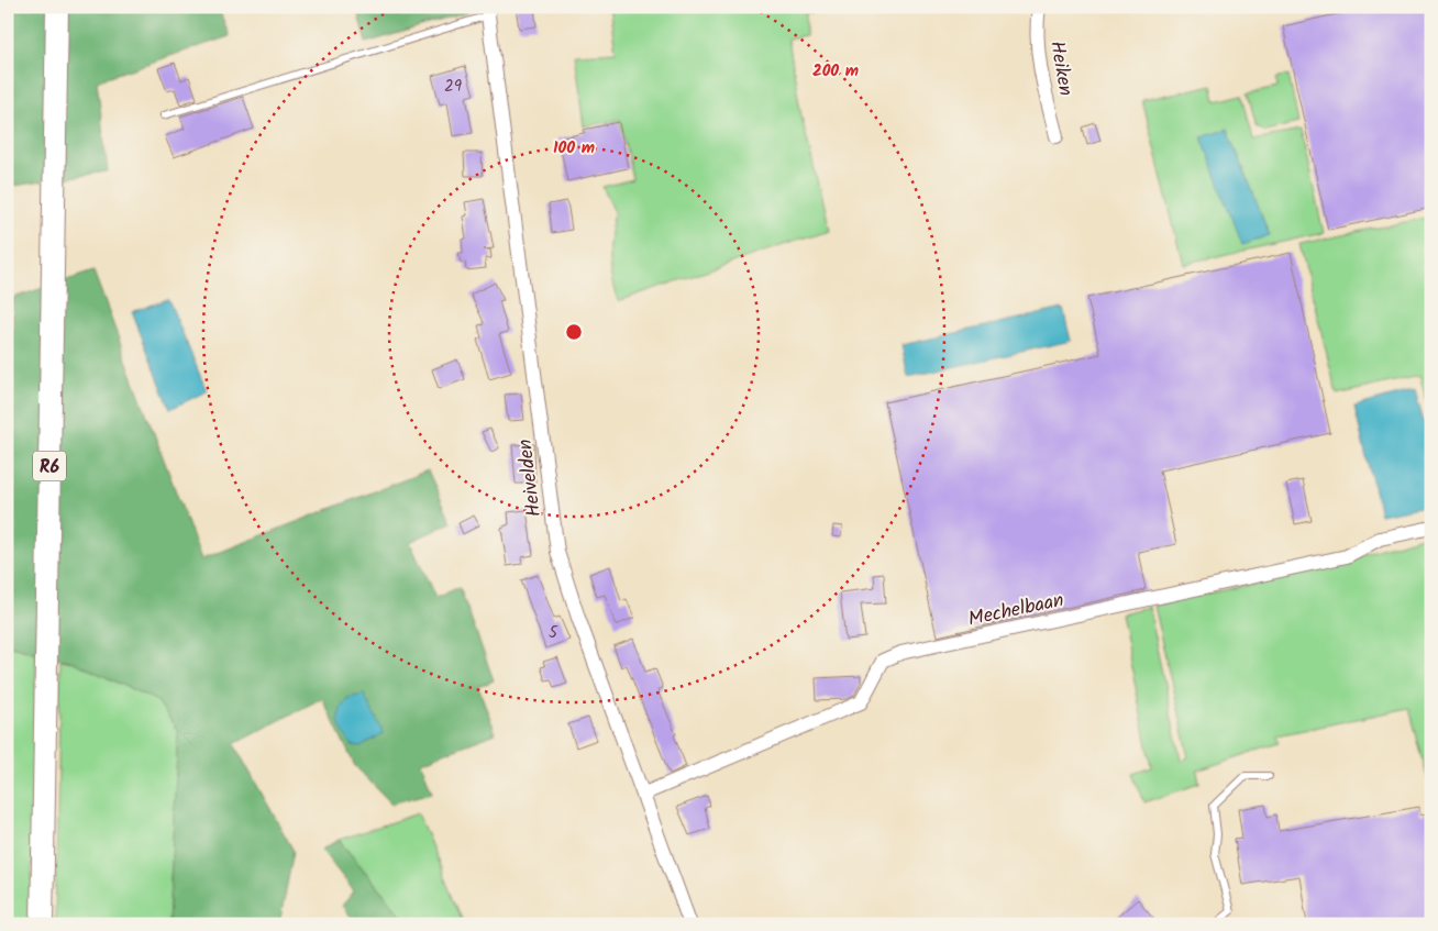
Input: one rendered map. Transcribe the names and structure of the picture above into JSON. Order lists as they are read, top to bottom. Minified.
{"streets":{"main road":["R6"],"street":["Heiken","Heivelden","Mechelbaan"]},"crossings":[["Heivelden","Mechelbaan"]],"house_numbers":["29","5"],"rings":["200 m","100 m"]}
